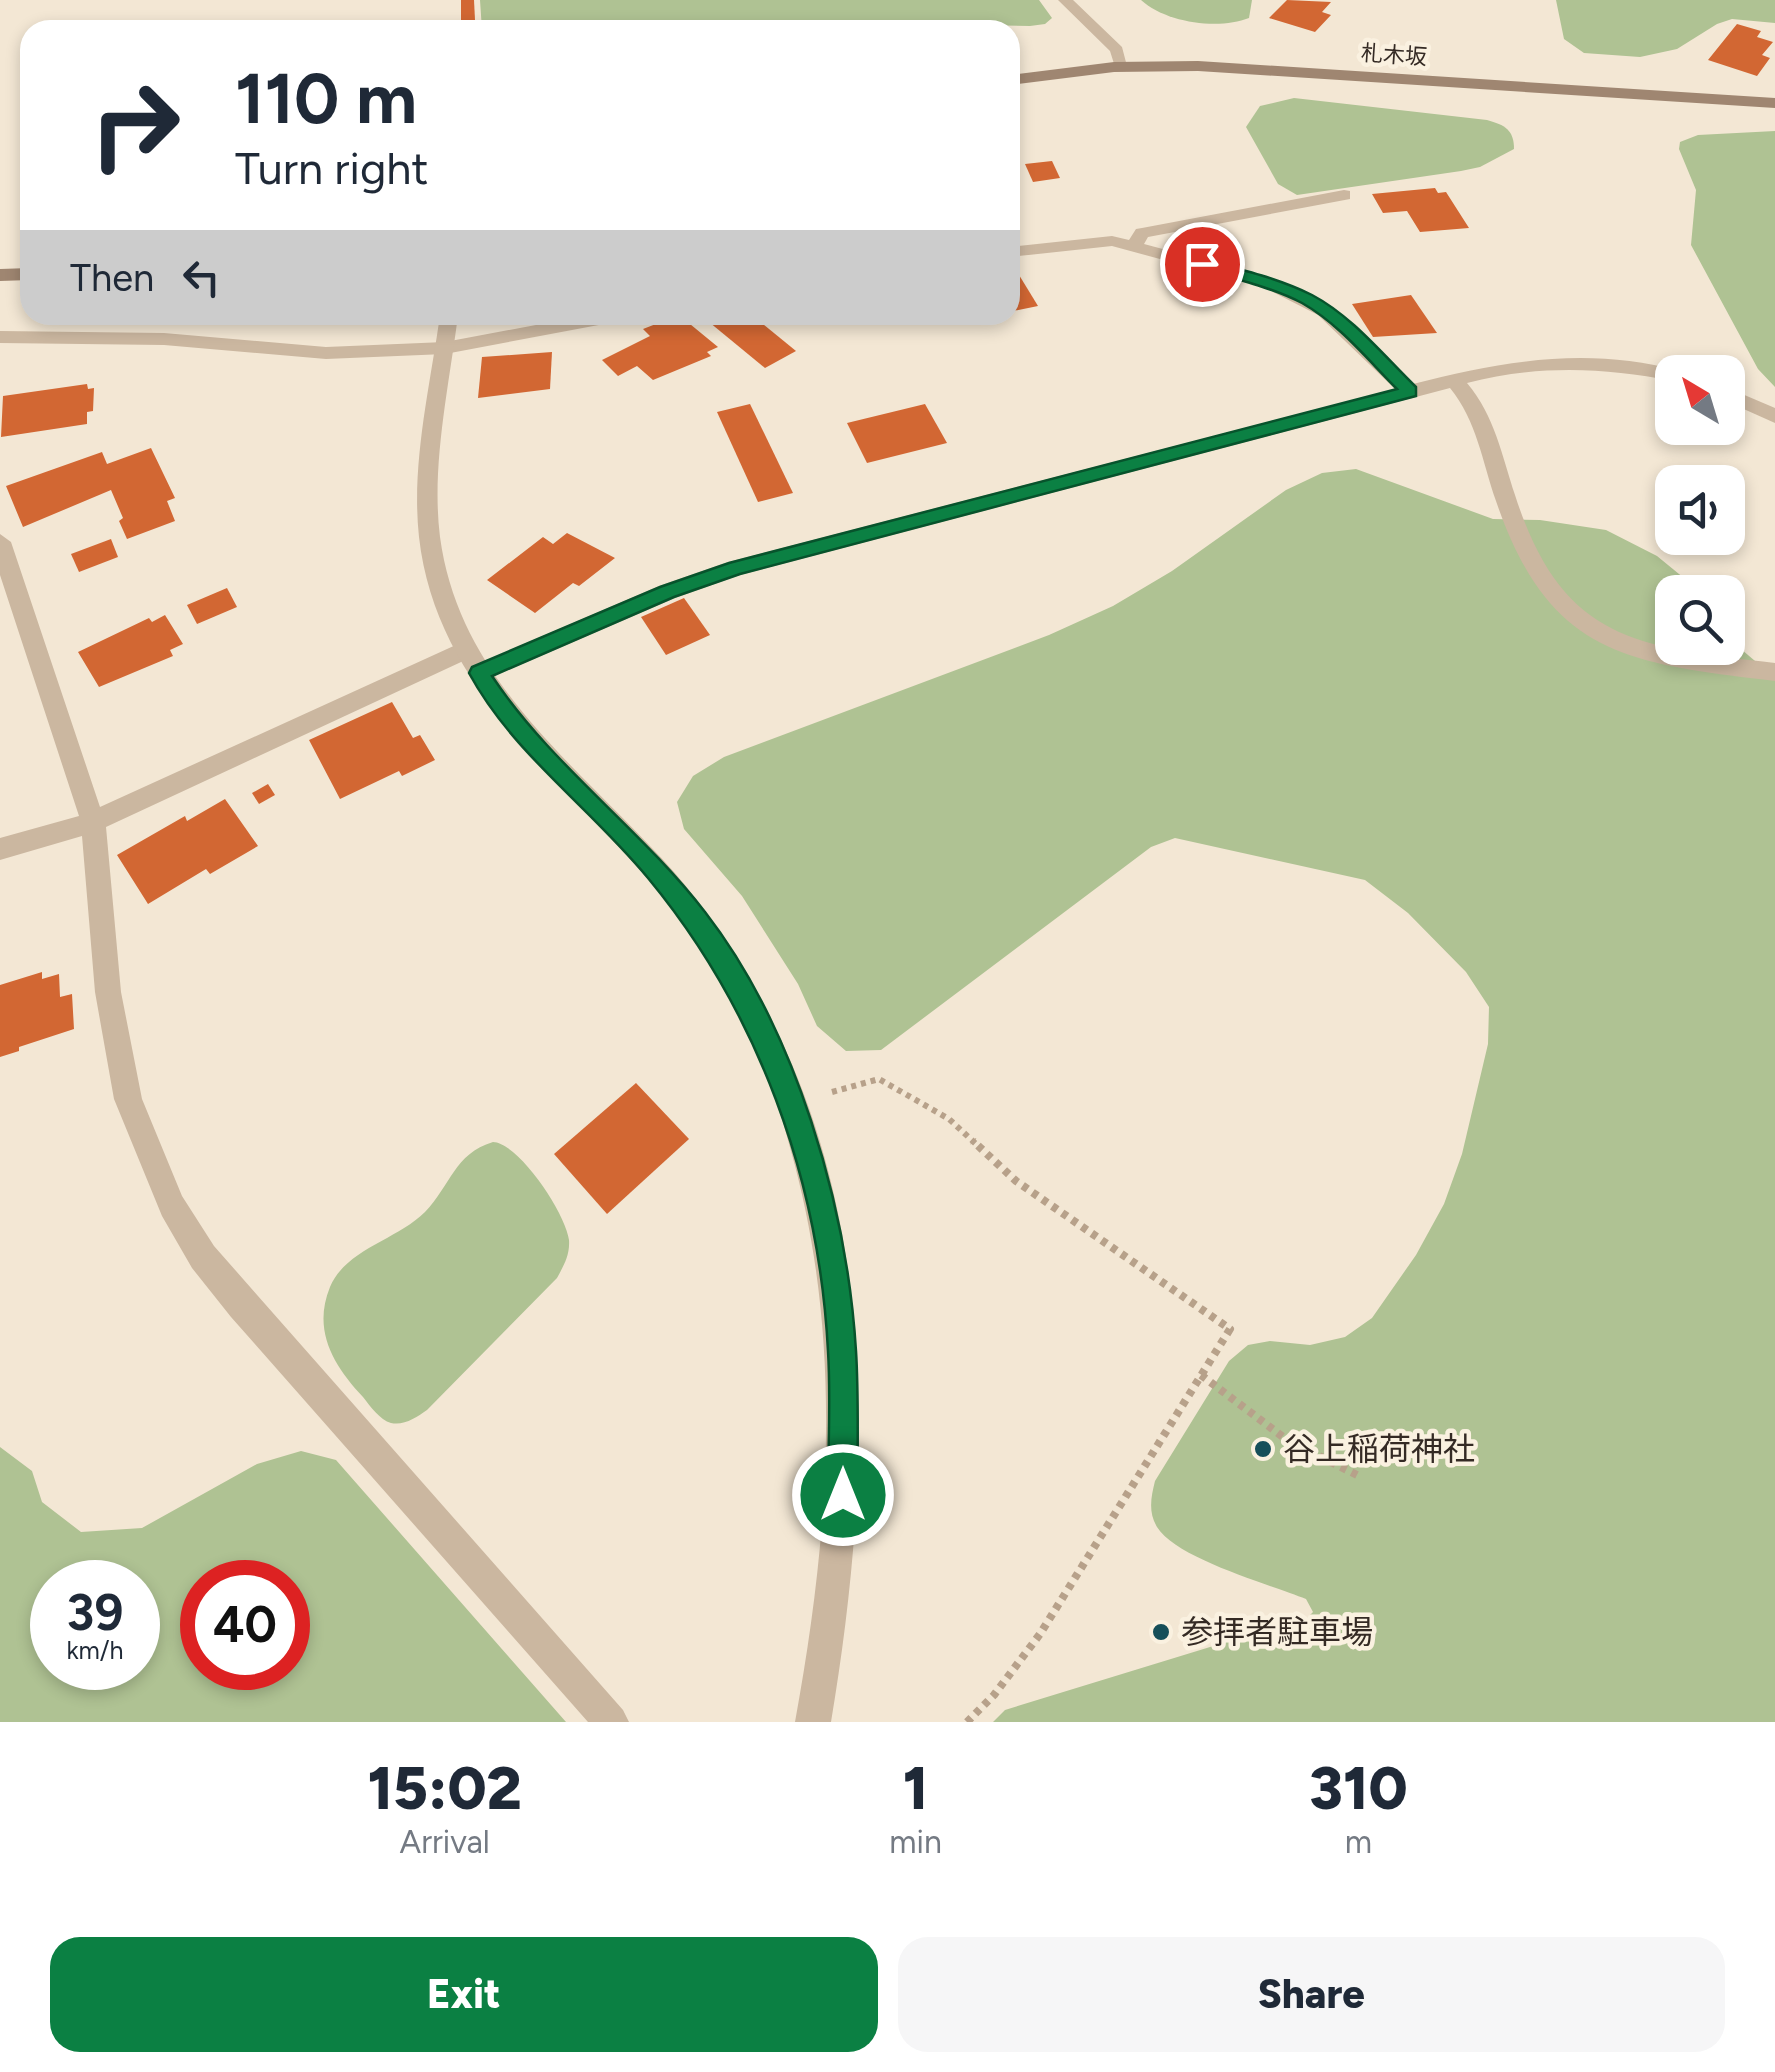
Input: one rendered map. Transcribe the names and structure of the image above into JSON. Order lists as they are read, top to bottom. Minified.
{"streets":{"main road":["札木坂"]},"places":["谷上稲荷神社","参拝者駐車場"],"north":"top left","page":{"turn":["110 m","Turn right"],"then":"Then","speed":"39 km/h","limit":"40","eta":["15:02","Arrival","1","min","310","m"],"buttons":["Exit","Share"]}}
